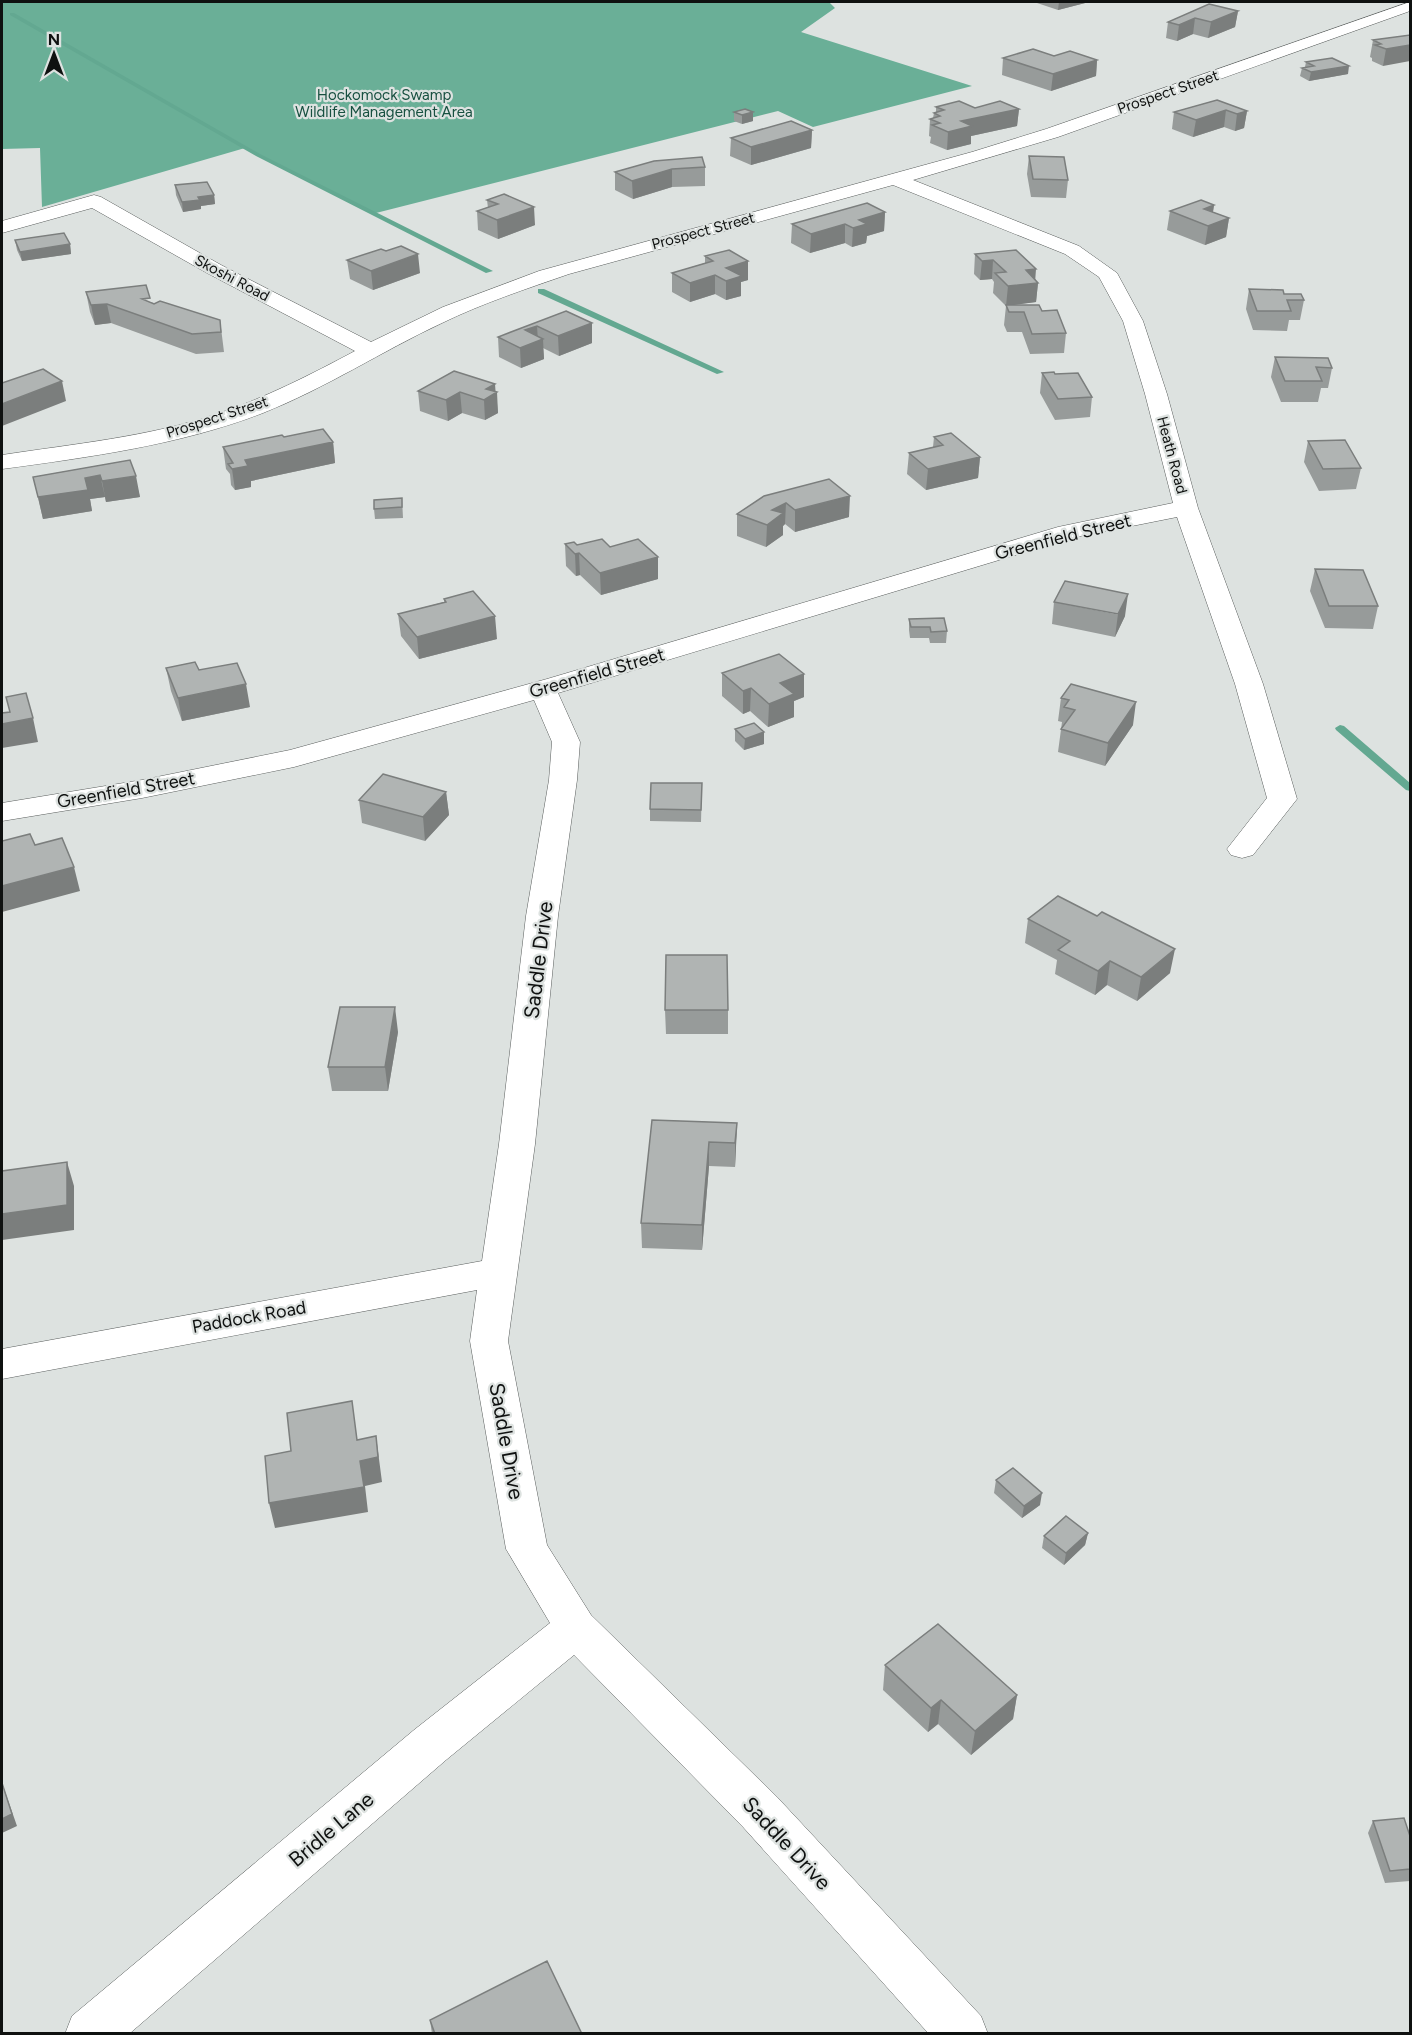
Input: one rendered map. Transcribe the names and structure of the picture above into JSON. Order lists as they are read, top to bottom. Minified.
{"streets":{"street":["Prospect Street","Skoshi Road","Heath Road","Greenfield Street","Saddle Drive","Paddock Road","Bridle Lane"]},"crossings":[["Prospect Street","Skoshi Road"],["Prospect Street","Heath Road"],["Heath Road","Greenfield Street"],["Greenfield Street","Saddle Drive"],["Saddle Drive","Paddock Road"],["Saddle Drive","Bridle Lane"]],"parks":["Hockomock Swamp Wildlife Management Area"],"north":"top"}
